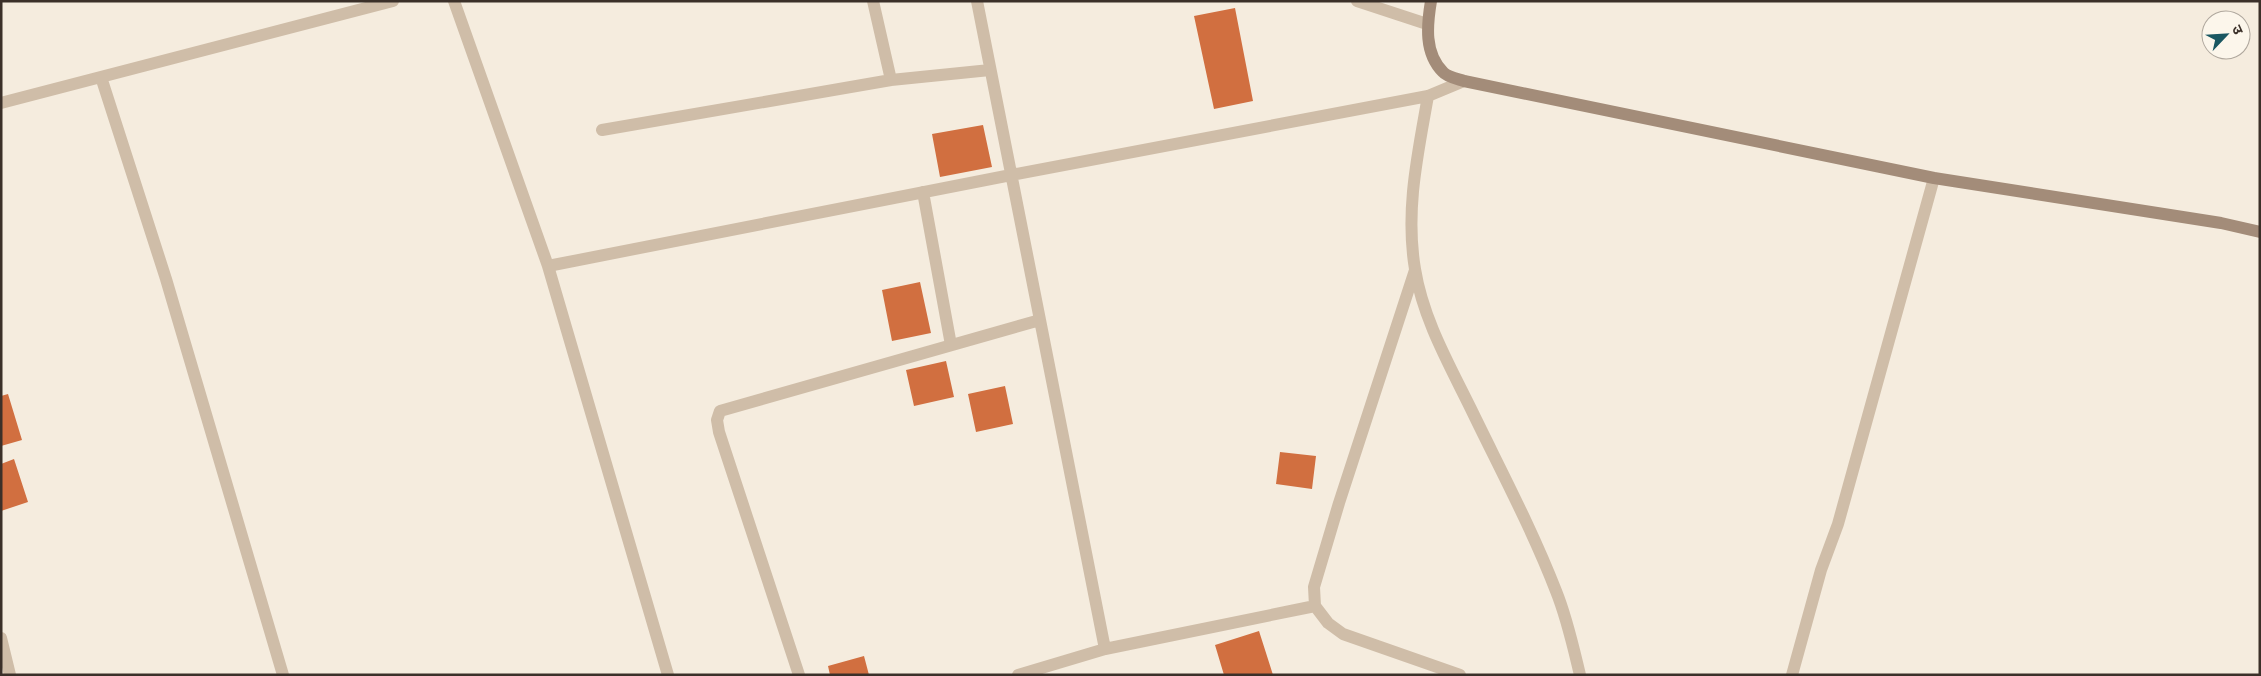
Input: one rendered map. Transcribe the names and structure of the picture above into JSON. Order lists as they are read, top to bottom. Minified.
{"north":"top right"}
